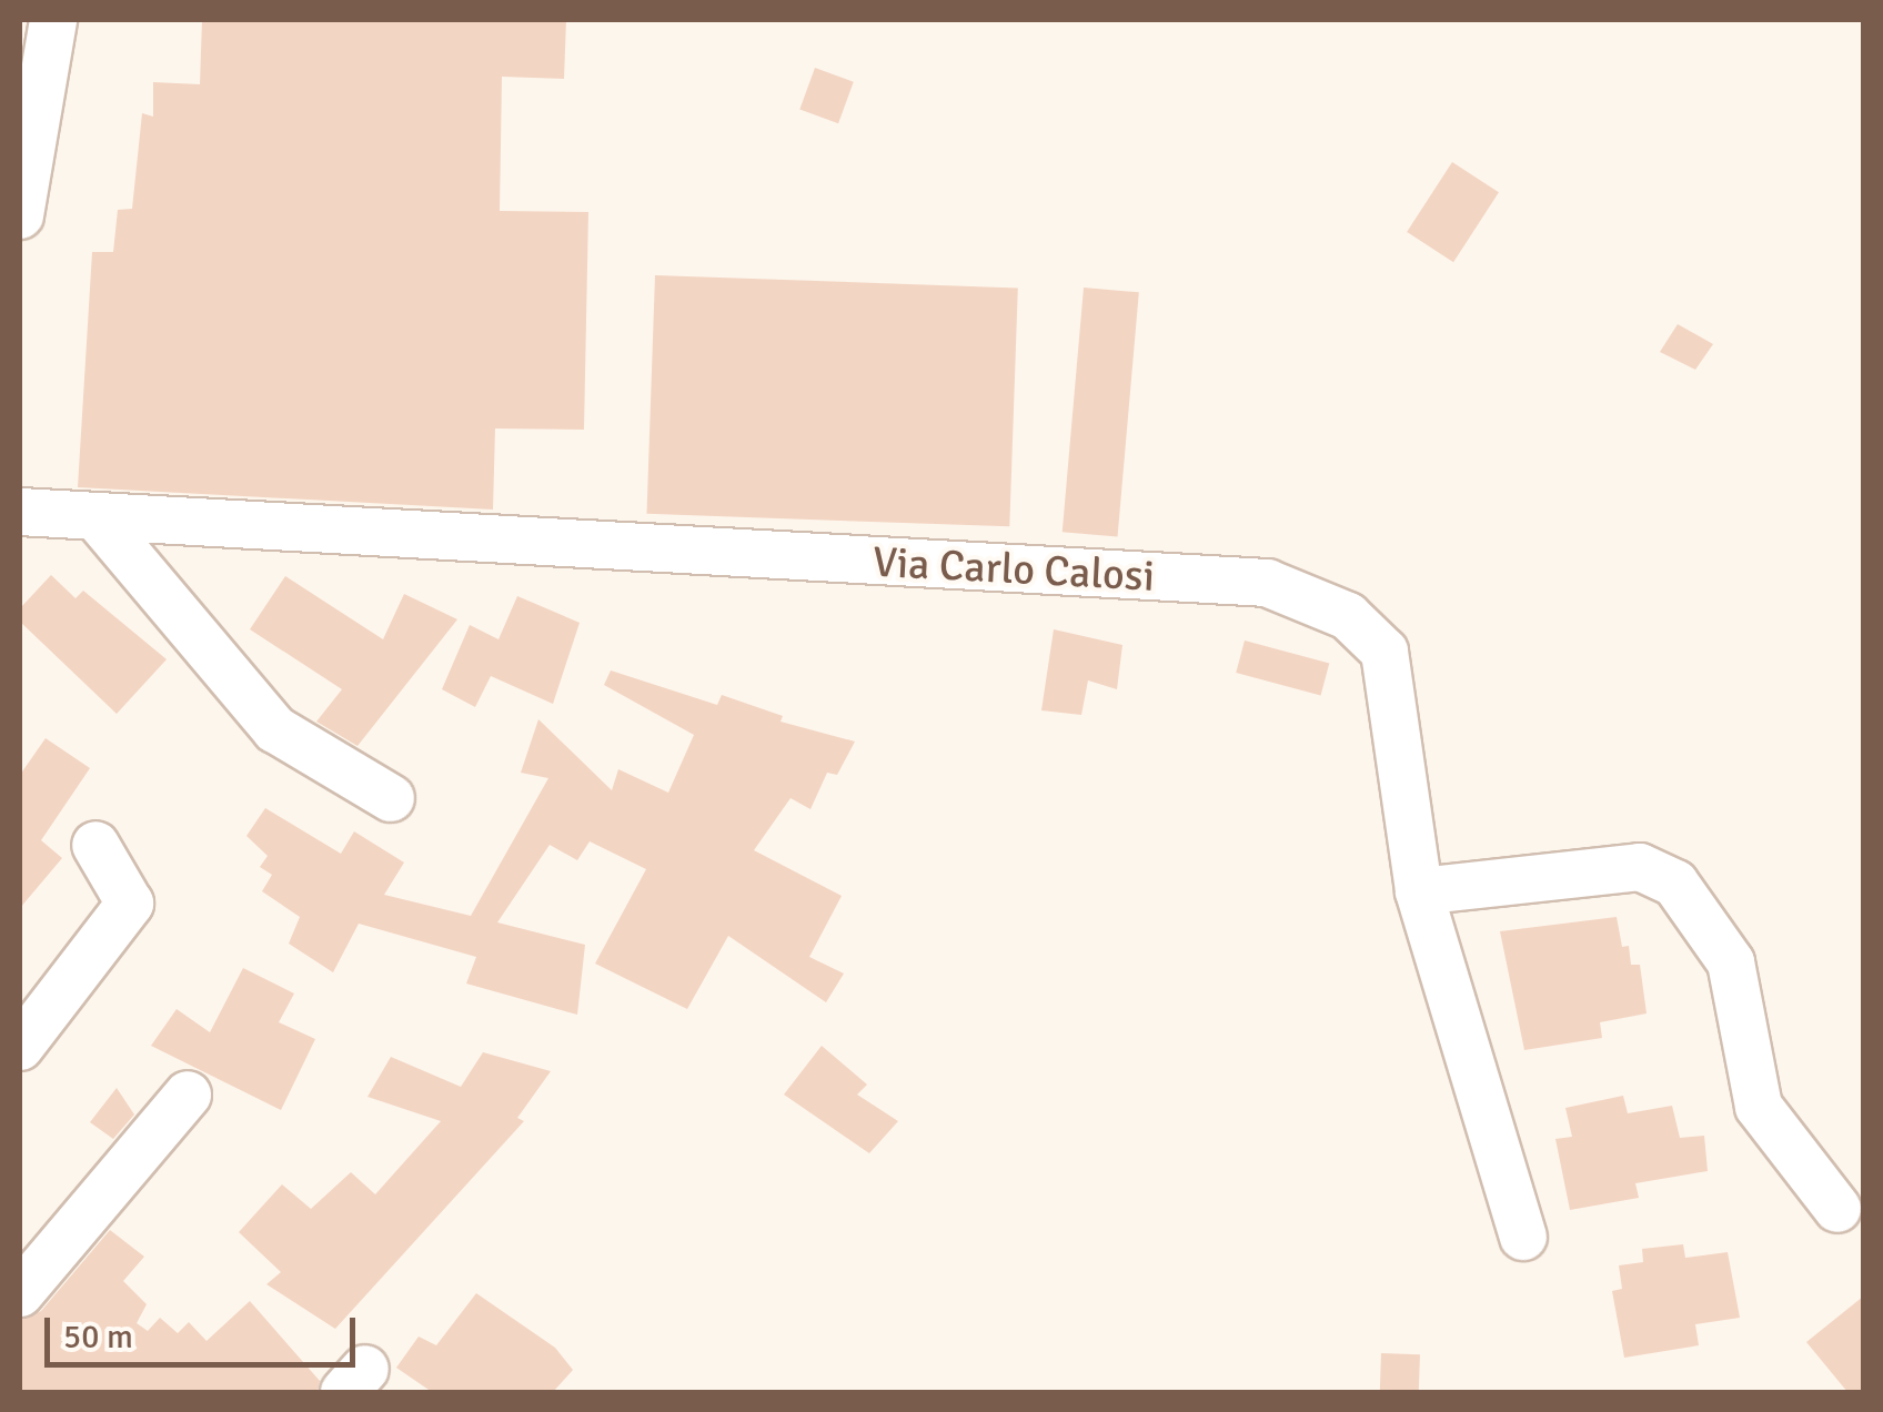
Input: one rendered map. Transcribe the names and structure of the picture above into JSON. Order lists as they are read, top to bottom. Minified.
{"streets":{"street":["Via Carlo Calosi"]},"scale_bar":"50 m"}
